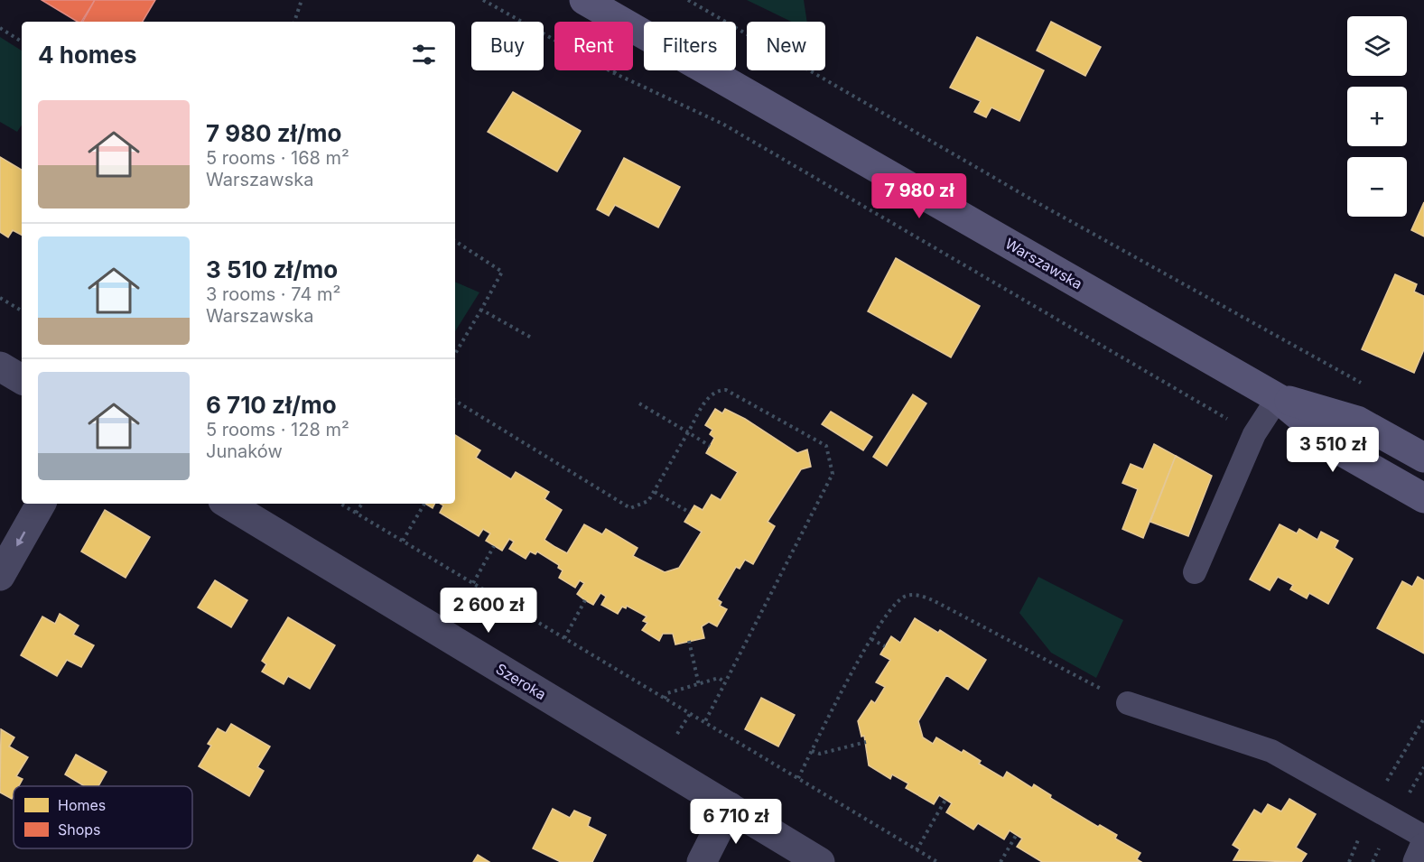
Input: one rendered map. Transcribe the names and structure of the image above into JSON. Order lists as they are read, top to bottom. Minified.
{"streets":{"main road":["Warszawska"],"street":["Szeroka"]},"legend":["Homes","Shops"],"page":{"map_buttons":["+","−"],"chip":["Buy","Rent","Filters","New"],"heading":"4 homes","list":[{"name":"7 980 zł/mo","note":"5 rooms · 168 m² · Warszawska"},{"name":"3 510 zł/mo","note":"3 rooms · 74 m² · Warszawska"},{"name":"6 710 zł/mo","note":"5 rooms · 128 m² · Junaków"}],"price":["7 980 zł","3 510 zł","2 600 zł","6 710 zł"]}}
